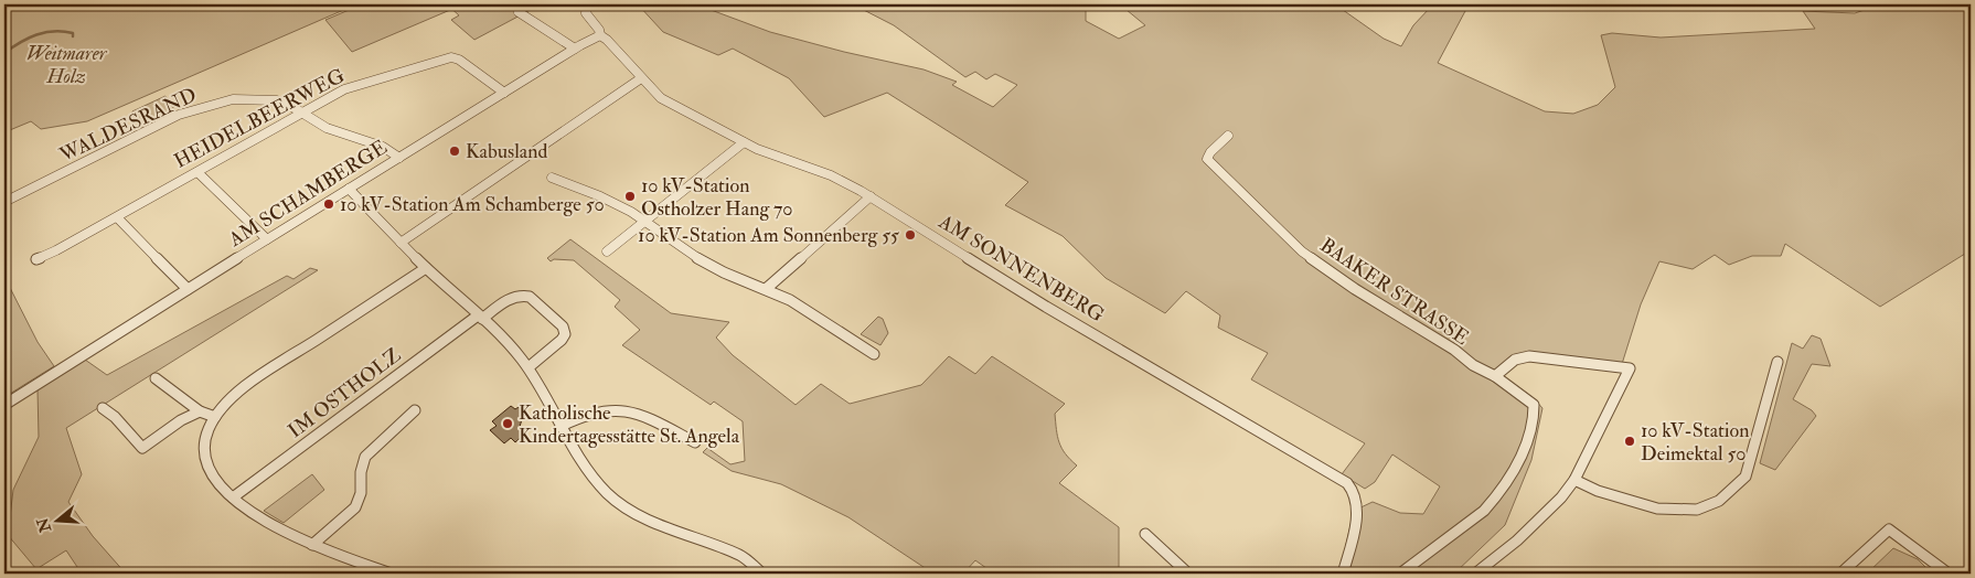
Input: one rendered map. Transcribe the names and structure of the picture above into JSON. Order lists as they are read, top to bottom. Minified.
{"streets":{"street":["HEIDELBEERWEG","WALDESRAND","AM SCHAMBERGE","AM SONNENBERG","BAAKER STRASSE","IM OSTHOLZ"]},"crossings":[["HEIDELBEERWEG","WALDESRAND"],["HEIDELBEERWEG","AM SCHAMBERGE"],["WALDESRAND","AM SCHAMBERGE"]],"parks":["Weitmarer Holz"],"places":["Kabusland","10 kV-Station Ostholzer Hang 70","10 kV-Station Am Schamberge 50","10 kV-Station Am Sonnenberg 55","Katholische Kindertagesstätte St. Angela","10 kV-Station Deimektal 50"],"north":"left"}
